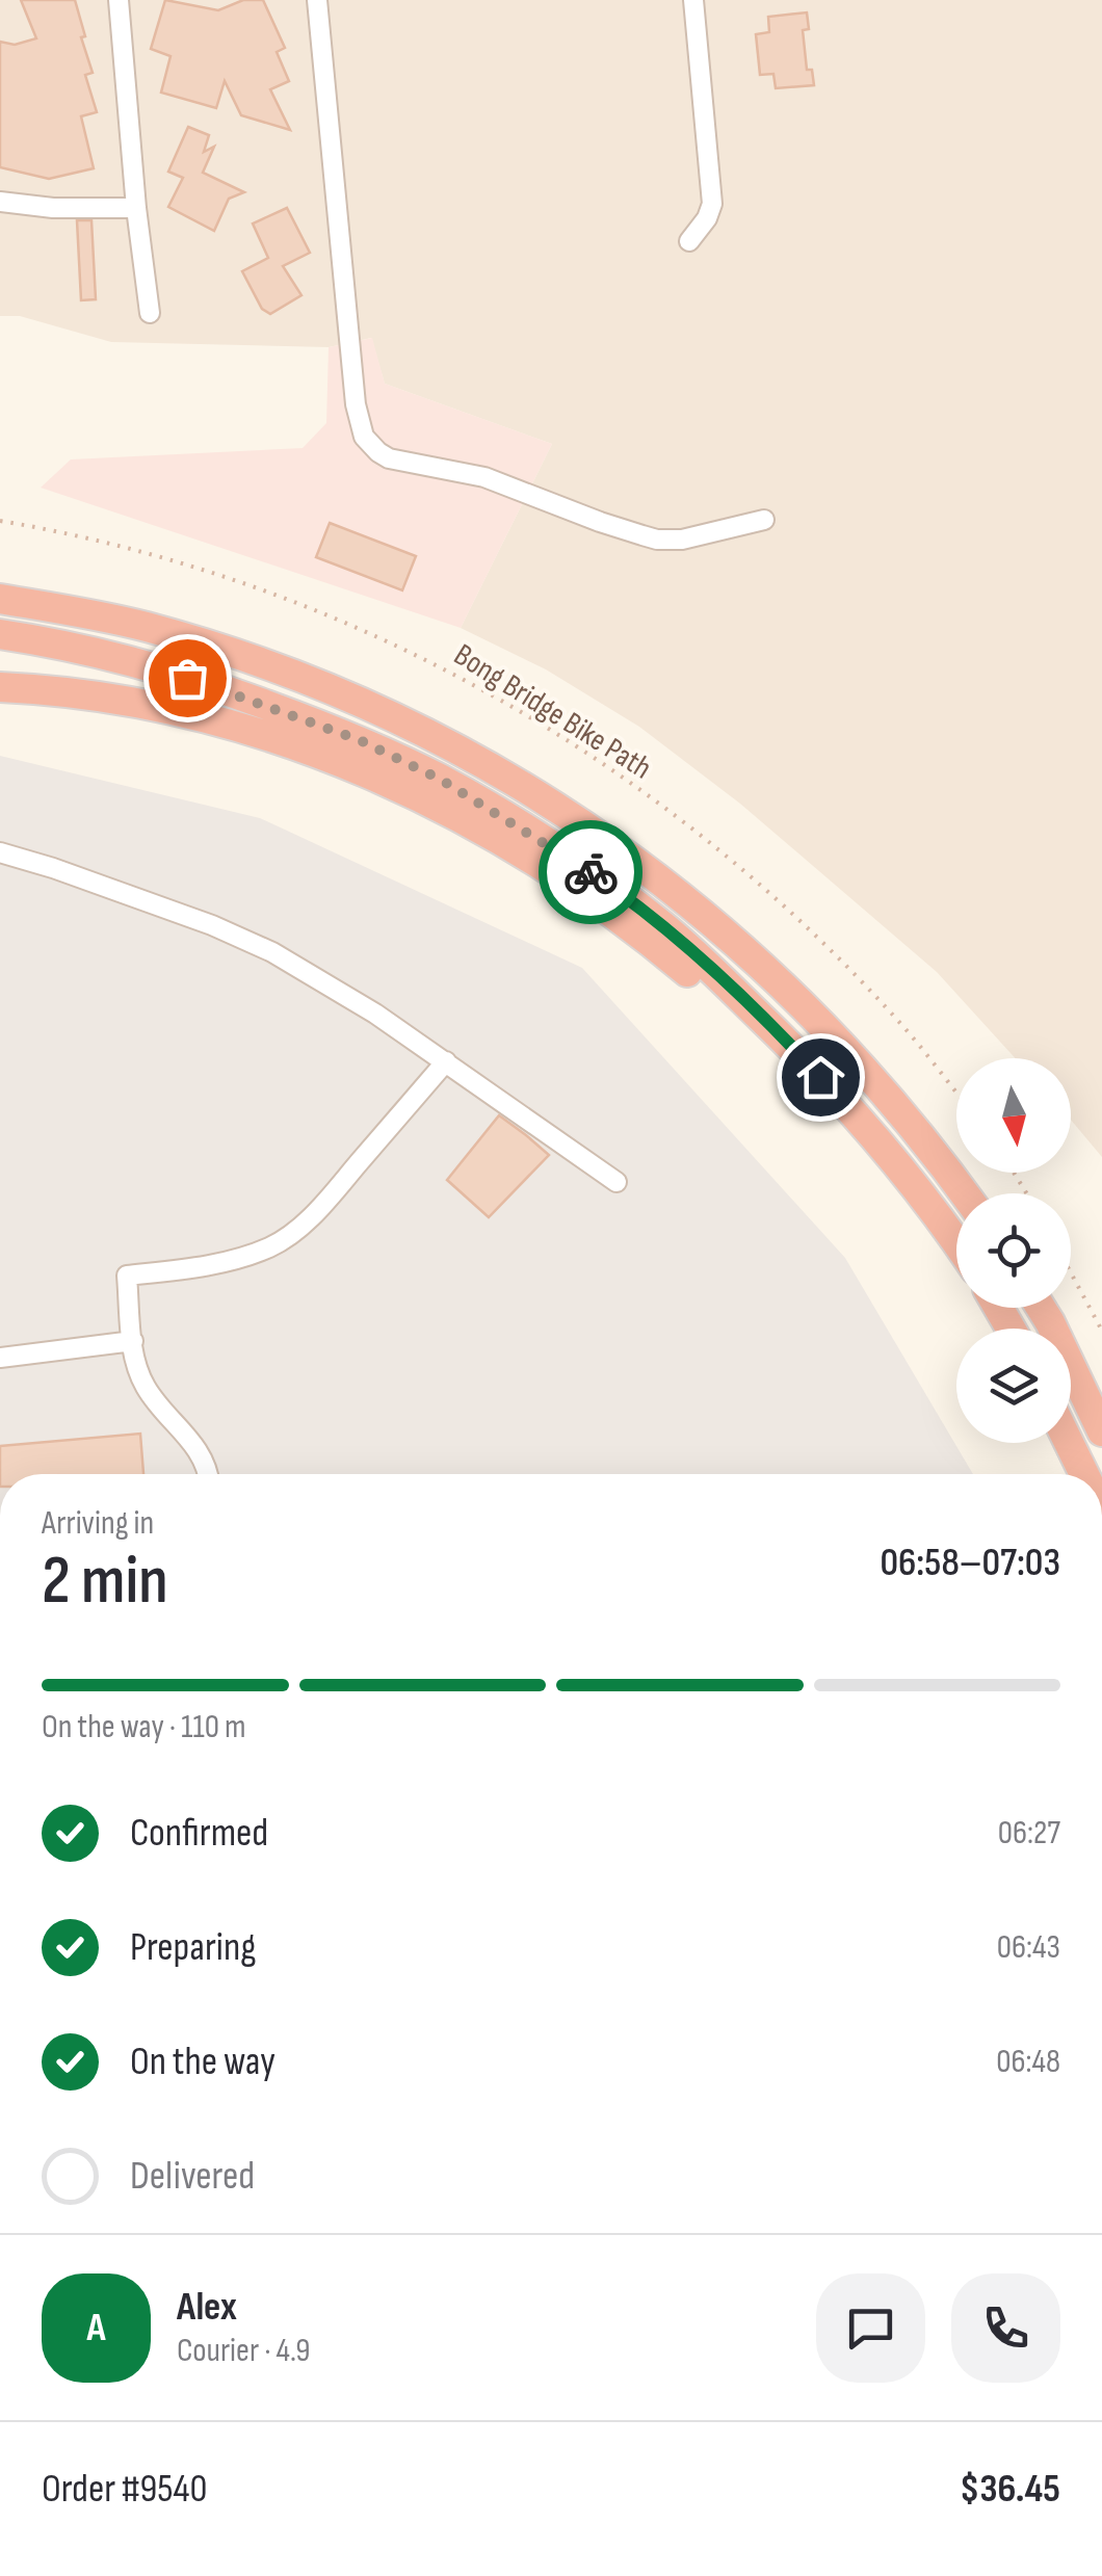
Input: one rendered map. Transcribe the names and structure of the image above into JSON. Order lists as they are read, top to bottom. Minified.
{"streets":{"path":["Bong Bridge Bike Path"]},"north":"bottom","page":{"heading":["2 min","Arriving in","06:58–07:03"],"panel":["Alex","Courier · 4.9","Order #9540","$36.45"],"bar":"On the way · 110 m","list":[["Confirmed","06:27"],["Preparing","06:43"],["On the way","06:48"],"Delivered"],"round":"A"}}
